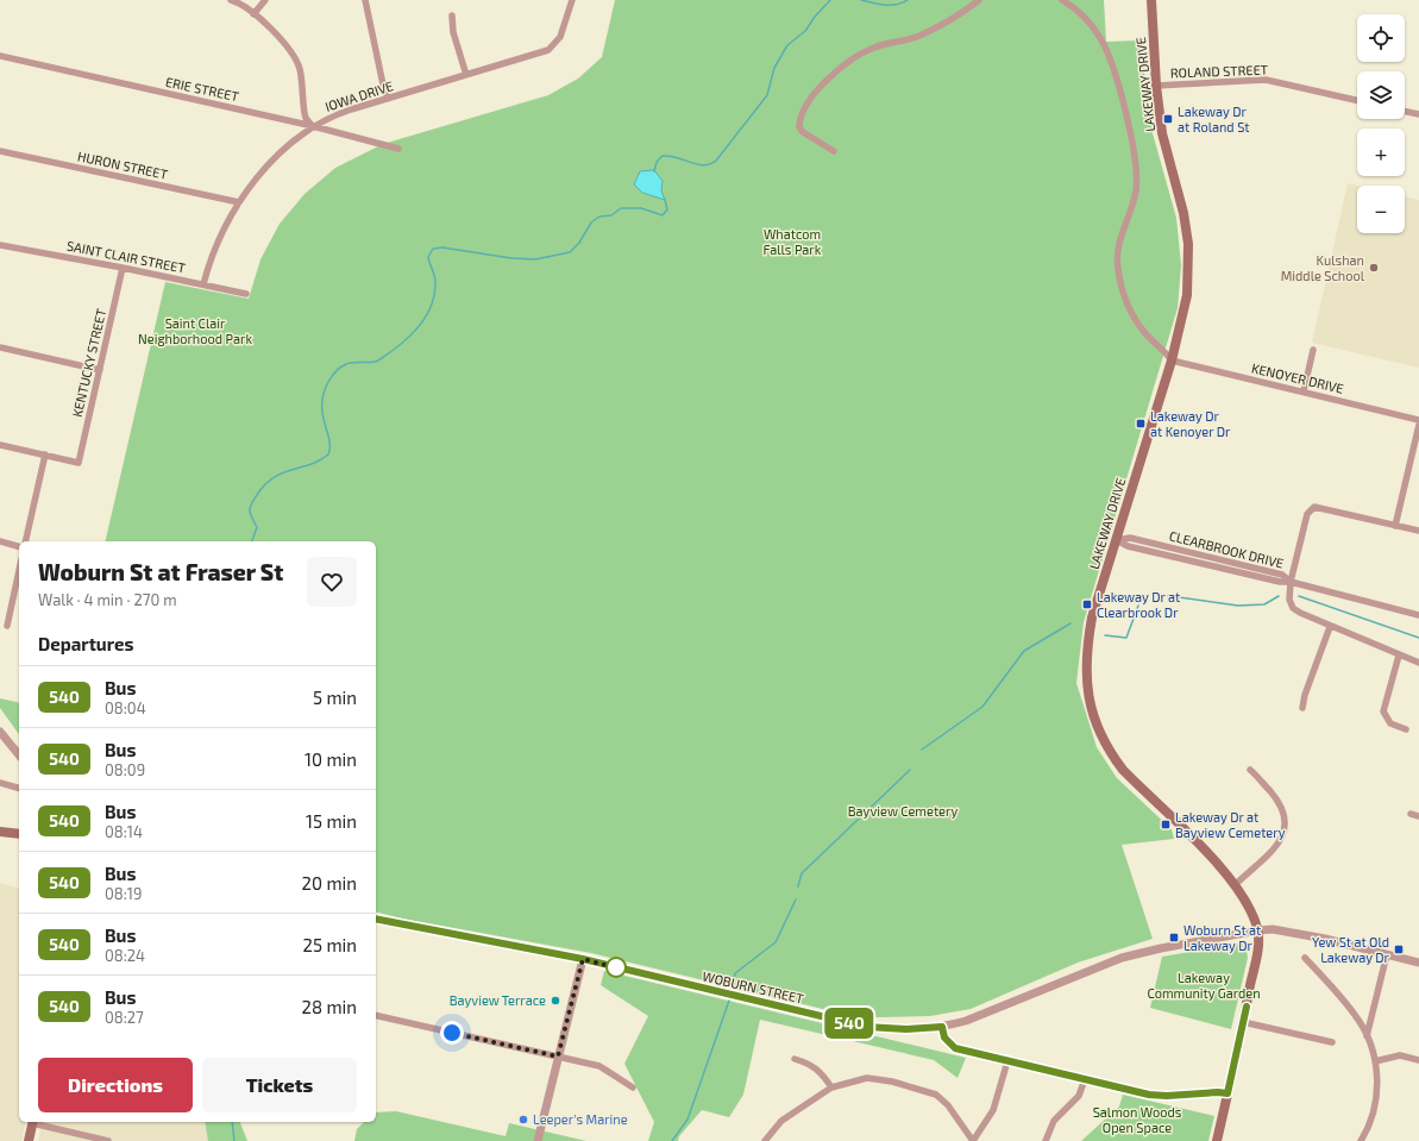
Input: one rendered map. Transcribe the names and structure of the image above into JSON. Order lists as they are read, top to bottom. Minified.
{"streets":{"main road":["LAKEWAY DRIVE"],"street":["ROLAND STREET","ERIE STREET","IOWA DRIVE","HURON STREET","SAINT CLAIR STREET","KENTUCKY STREET","KENOYER DRIVE","CLEARBROOK DRIVE","WOBURN STREET"]},"crossings":[["ROLAND STREET","LAKEWAY DRIVE"],["LAKEWAY DRIVE","KENOYER DRIVE"],["LAKEWAY DRIVE","CLEARBROOK DRIVE"],["LAKEWAY DRIVE","WOBURN STREET"],["ERIE STREET","IOWA DRIVE"],["IOWA DRIVE","HURON STREET"],["IOWA DRIVE","SAINT CLAIR STREET"],["SAINT CLAIR STREET","KENTUCKY STREET"]],"parks":["Whatcom Falls Park","Saint Clair Neighborhood Park","Bayview Cemetery","Lakeway Community Garden","Salmon Woods Open Space"],"places":{"transit":["Lakeway Dr at Roland St","Lakeway Dr at Kenoyer Dr","Lakeway Dr at Clearbrook Dr","Lakeway Dr at Bayview Cemetery","Woburn St at Lakeway Dr","Yew St at Old Lakeway Dr"],"other":["Kulshan Middle School","Bayview Terrace","Leeper's Marine"]},"lines":["bus line 540"],"page":{"on_map":"540","map_buttons":["+","−"],"heading":[["Woburn St at Fraser St","Walk · 4 min · 270 m"],"Departures"],"list":[{"mark":"540","name":"Bus","note":"08:04","value":"5 min"},{"mark":"540","name":"Bus","note":"08:09","value":"10 min"},{"mark":"540","name":"Bus","note":"08:14","value":"15 min"},{"mark":"540","name":"Bus","note":"08:19","value":"20 min"},{"mark":"540","name":"Bus","note":"08:24","value":"25 min"},{"mark":"540","name":"Bus","note":"08:27","value":"28 min"}],"buttons":["Directions","Tickets"]}}
